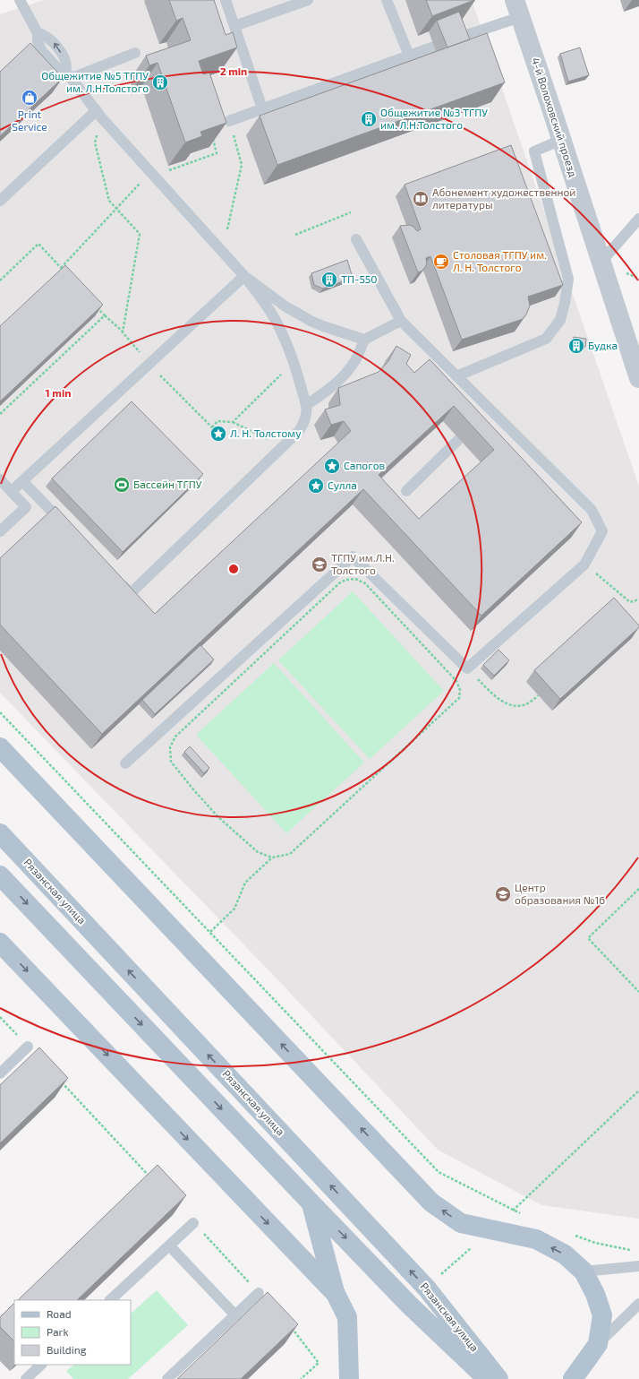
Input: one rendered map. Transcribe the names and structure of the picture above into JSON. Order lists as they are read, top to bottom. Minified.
{"streets":{"main road":["Рязанская улица"],"street":["4-й Волоховский проезд"]},"places":{"building":["Общежитие №5 ТГПУ им. Л.Н.Толстого","Общежитие №3 ТГПУ им. Л.Н.Толстого","ТП-550","Будка"],"shop":["Print Service"],"library":["Абонемент художественной литературы"],"cafe":["Столовая ТГПУ им. Л. Н. Толстого"],"place":["Л. Н. Толстому","Сапогов","Сулла"],"sports":["Бассейн ТГПУ"],"school or university":["ТГПУ им.Л.Н. Толстого","Центр образования №16"]},"legend":["Road","Park","Building"],"rings":["2 min","1 min"]}
